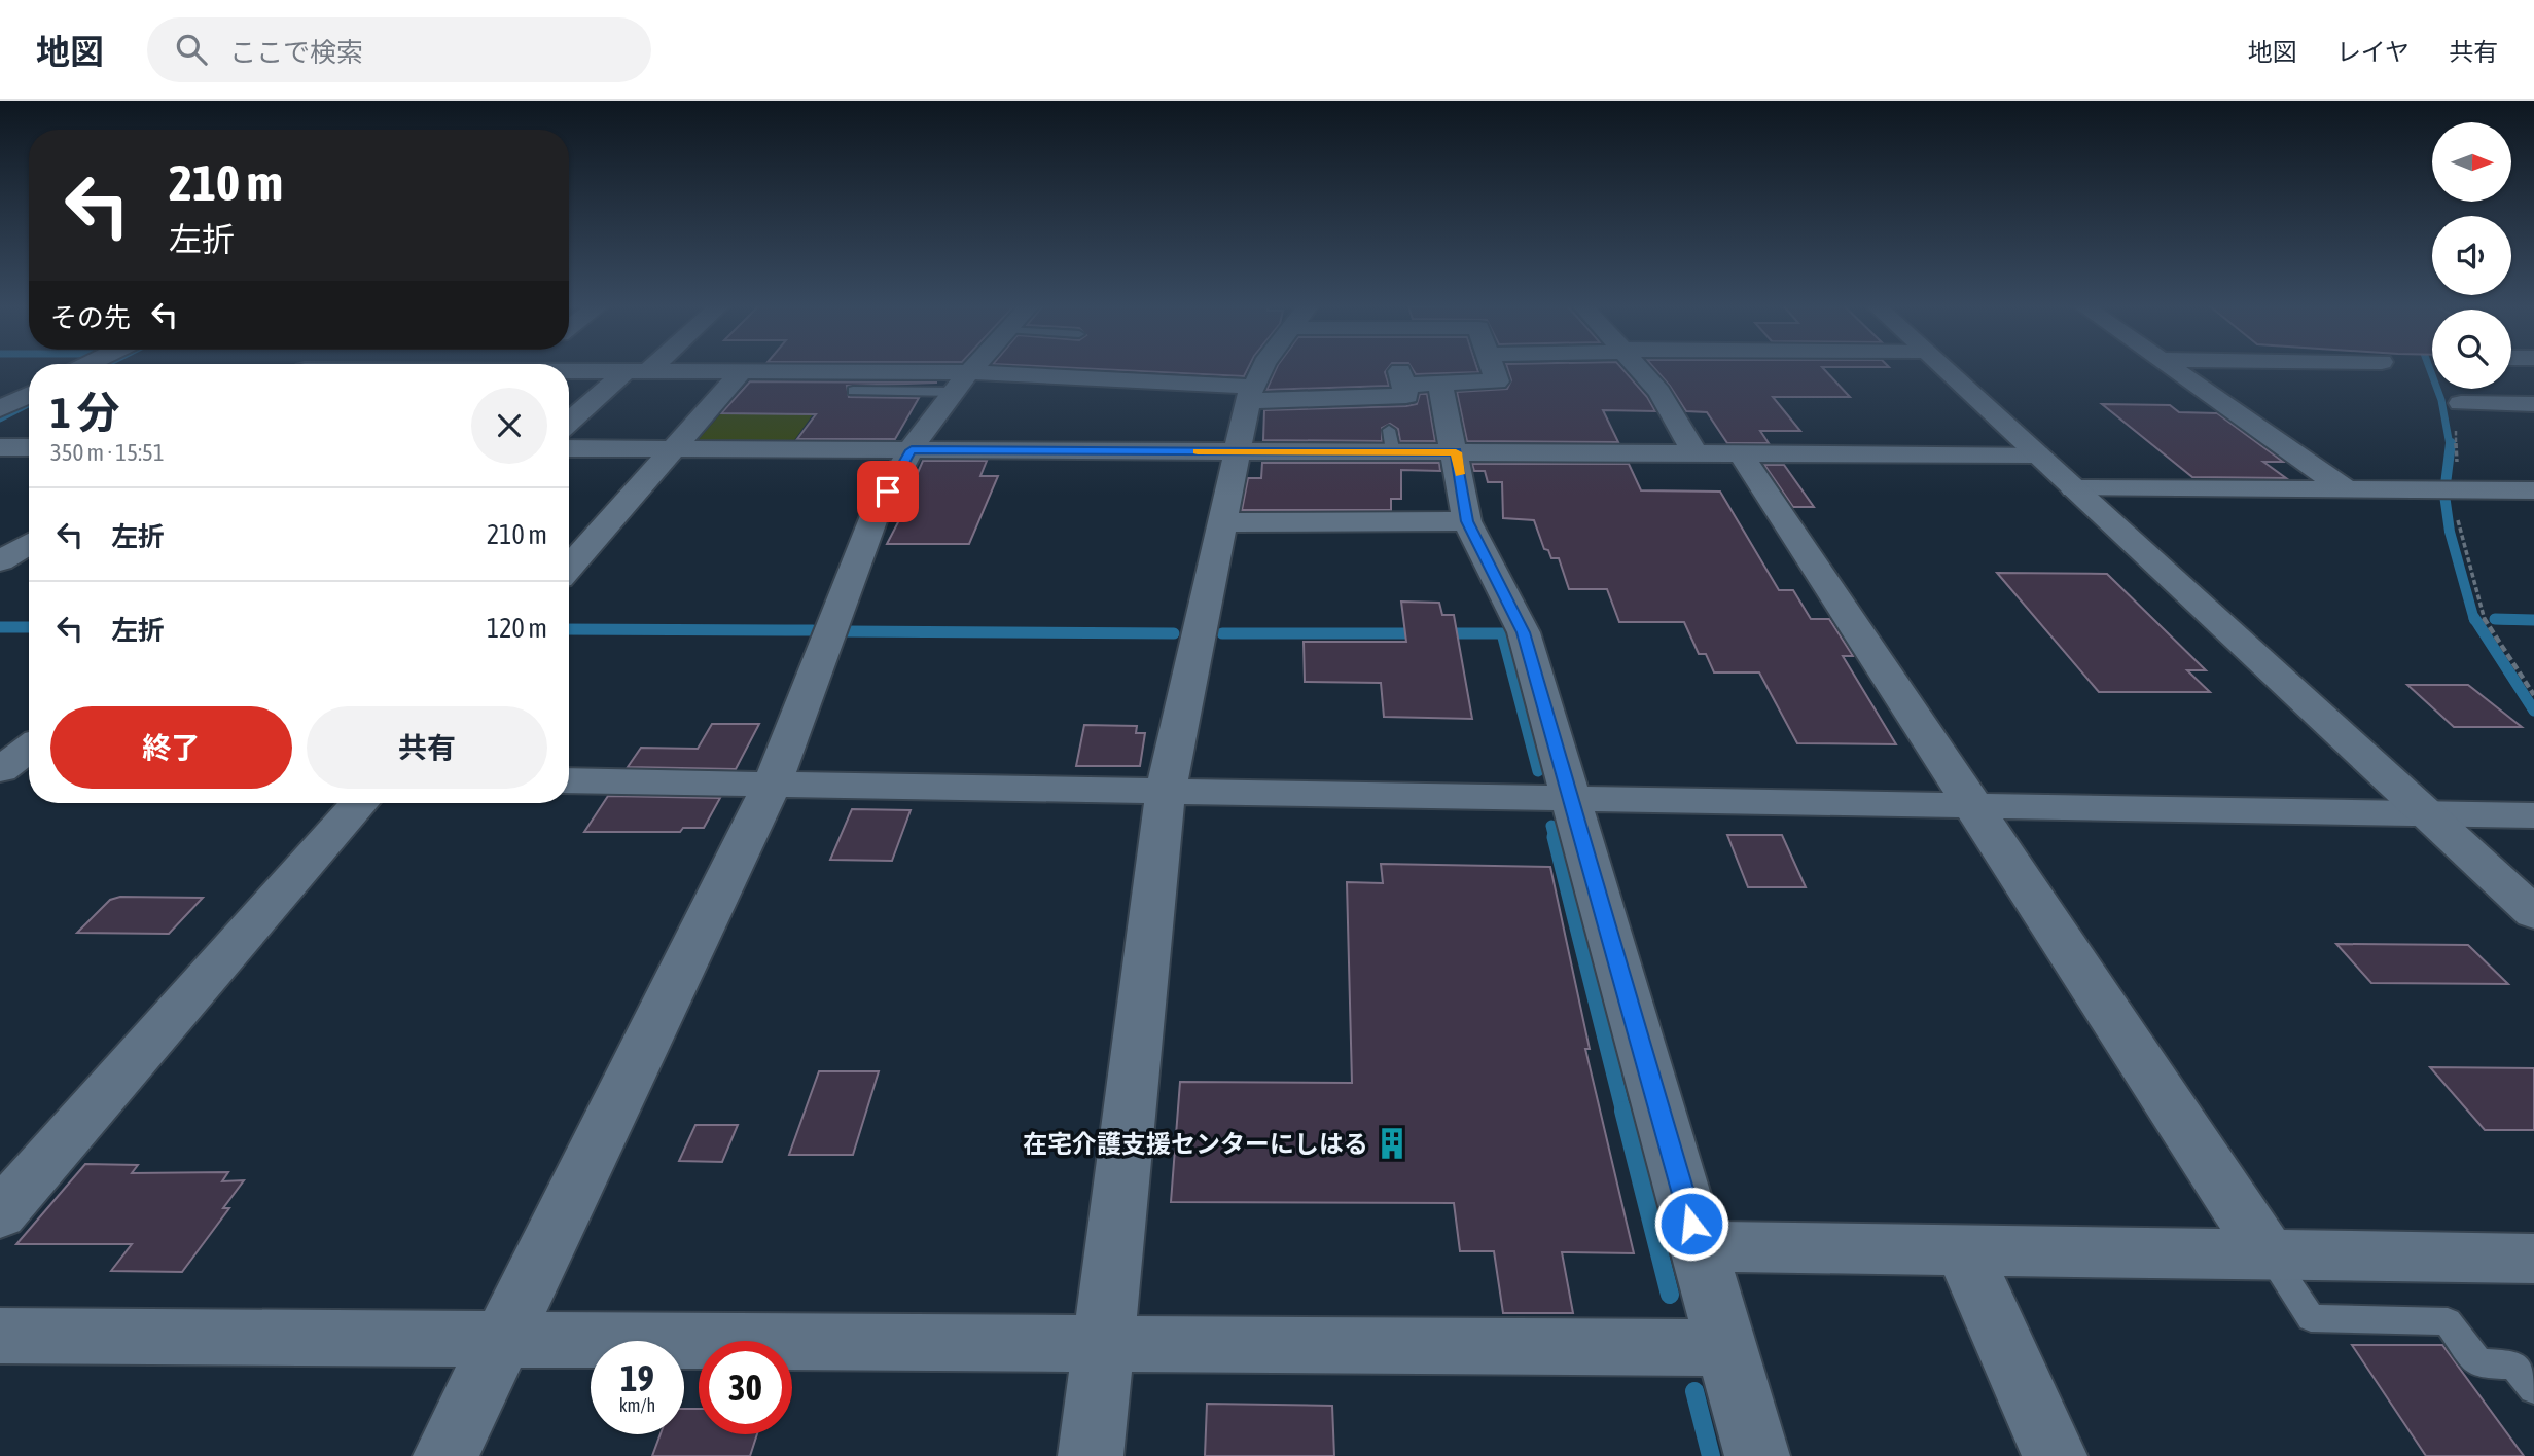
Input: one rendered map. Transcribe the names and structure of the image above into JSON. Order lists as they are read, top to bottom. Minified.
{"places":{"building":["在宅介護支援センターにしはる"]},"north":"right","page":{"header":"地図","search":"ここで検索","nav":["地図","レイヤ","共有"],"turn":["210 m","左折"],"then":"その先","heading":["1 分","350 m · 15:51"],"list":[{"name":"左折","value":"210 m"},{"name":"左折","value":"120 m"}],"buttons":["終了","共有"],"speed":"19 km/h","limit":"30"}}
